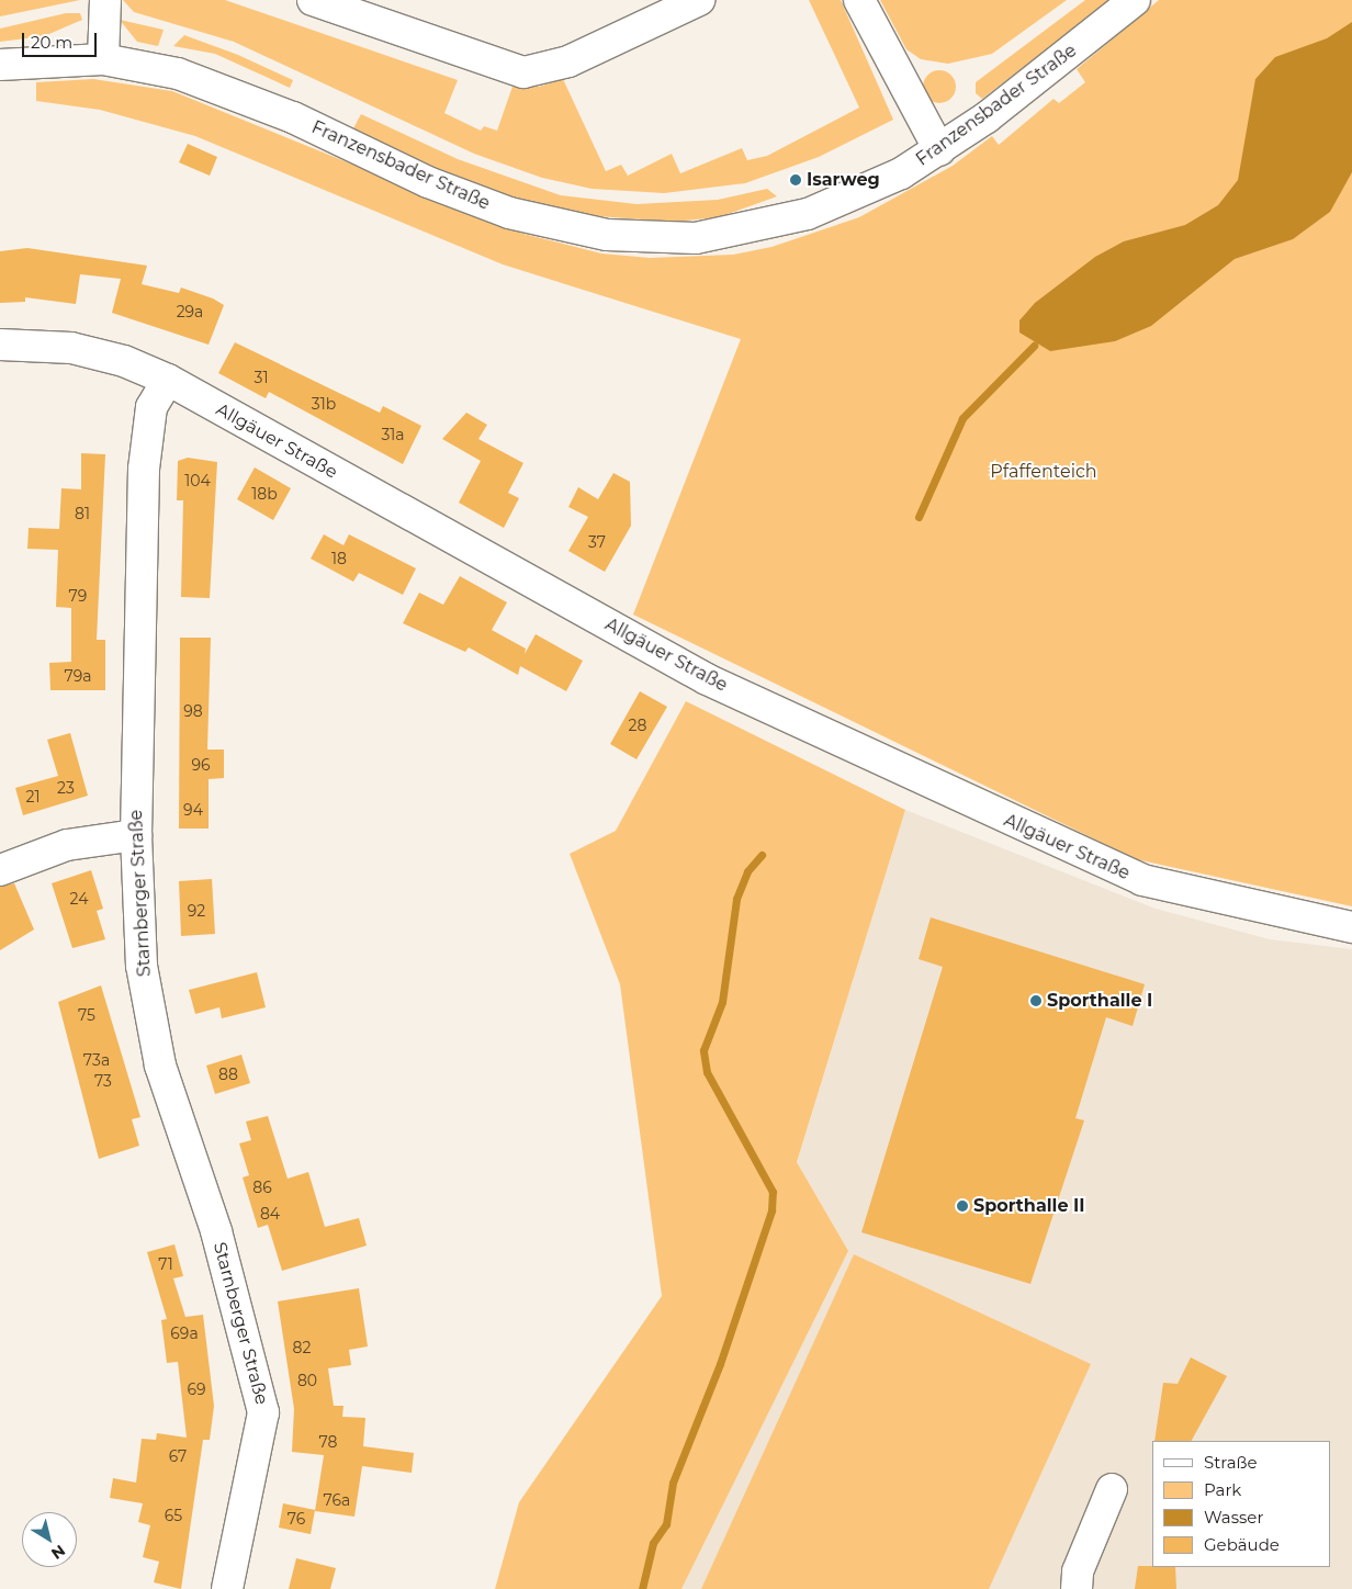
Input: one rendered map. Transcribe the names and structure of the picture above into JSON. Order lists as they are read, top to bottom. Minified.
{"streets":{"street":["Franzensbader Straße","Allgäuer Straße","Starnberger Straße"]},"crossings":[["Allgäuer Straße","Starnberger Straße"]],"parks":["Pfaffenteich"],"places":["Isarweg","Sporthalle I","Sporthalle II"],"house_numbers":["29a","31","31b","31a","104","18b","81","37","18","79","79a","98","28","96","23","21","94","24","92","75","73a","88","73","86","84","71","69a","82","80","69","78","67","76a","65","76"],"legend":["Straße","Park","Wasser","Gebäude"],"scale_bar":"20 m","north":"bottom right"}
